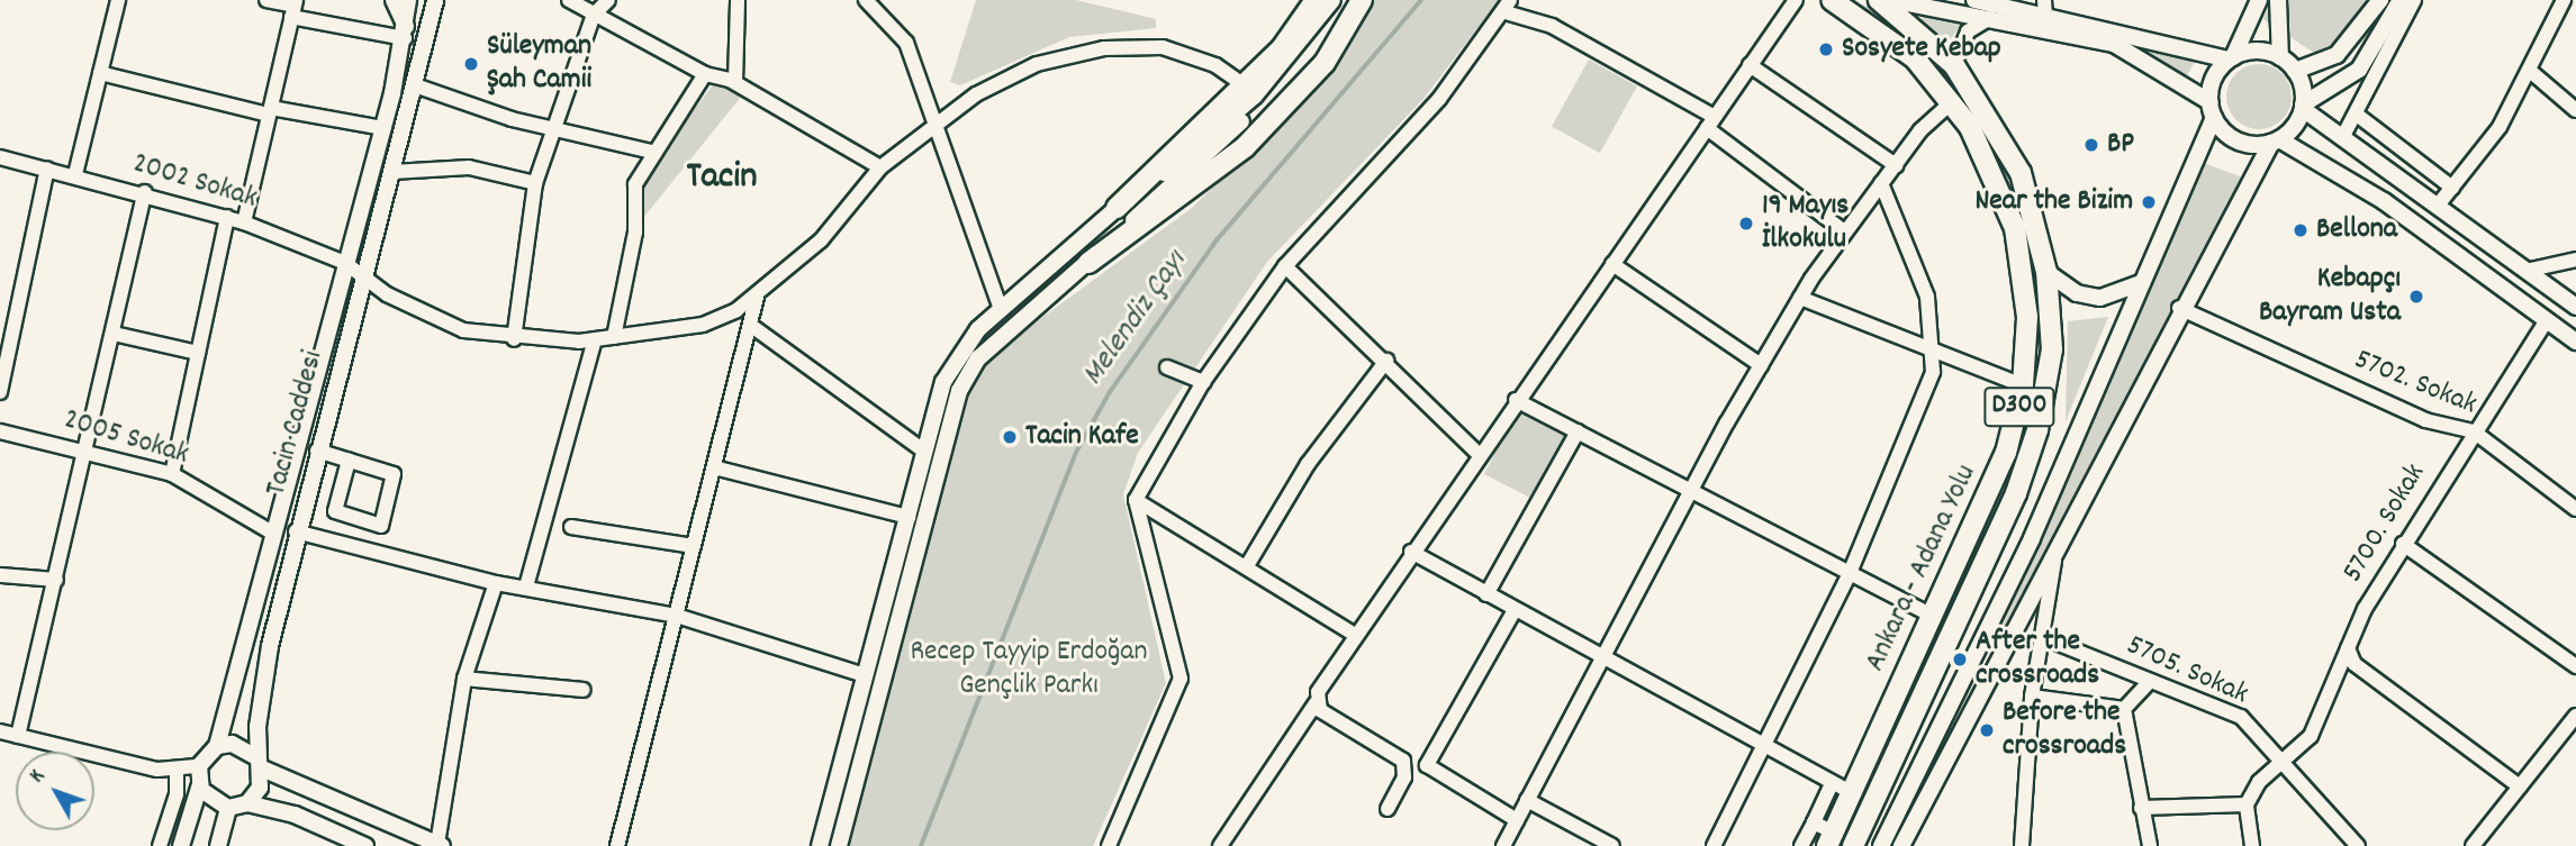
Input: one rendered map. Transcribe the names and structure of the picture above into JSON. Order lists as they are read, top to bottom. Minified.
{"streets":{"highway":["D300","Ankara - Adana Yolu"],"main road":["Tacin Caddesi"],"street":["2002 Sokak","5702. Sokak","2005 Sokak","5700. Sokak","5705. Sokak"]},"crossings":[["2002 Sokak","Tacin Caddesi"],["5702. Sokak","5700. Sokak"],["Tacin Caddesi","2005 Sokak"],["5700. Sokak","5705. Sokak"]],"districts":["Tacin"],"water":["Melendiz Çayı"],"parks":["Recep Tayyip Erdoğan Gençlik Parkı"],"places":["Sosyete Kebap","Süleyman Şah Camii","BP","Near the Bizim","19 Mayıs İlkokulu","Bellona","Kebapçı Bayram Usta","Tacin Kafe","After the crossroads","Before the crossroads"],"north":"top left"}
